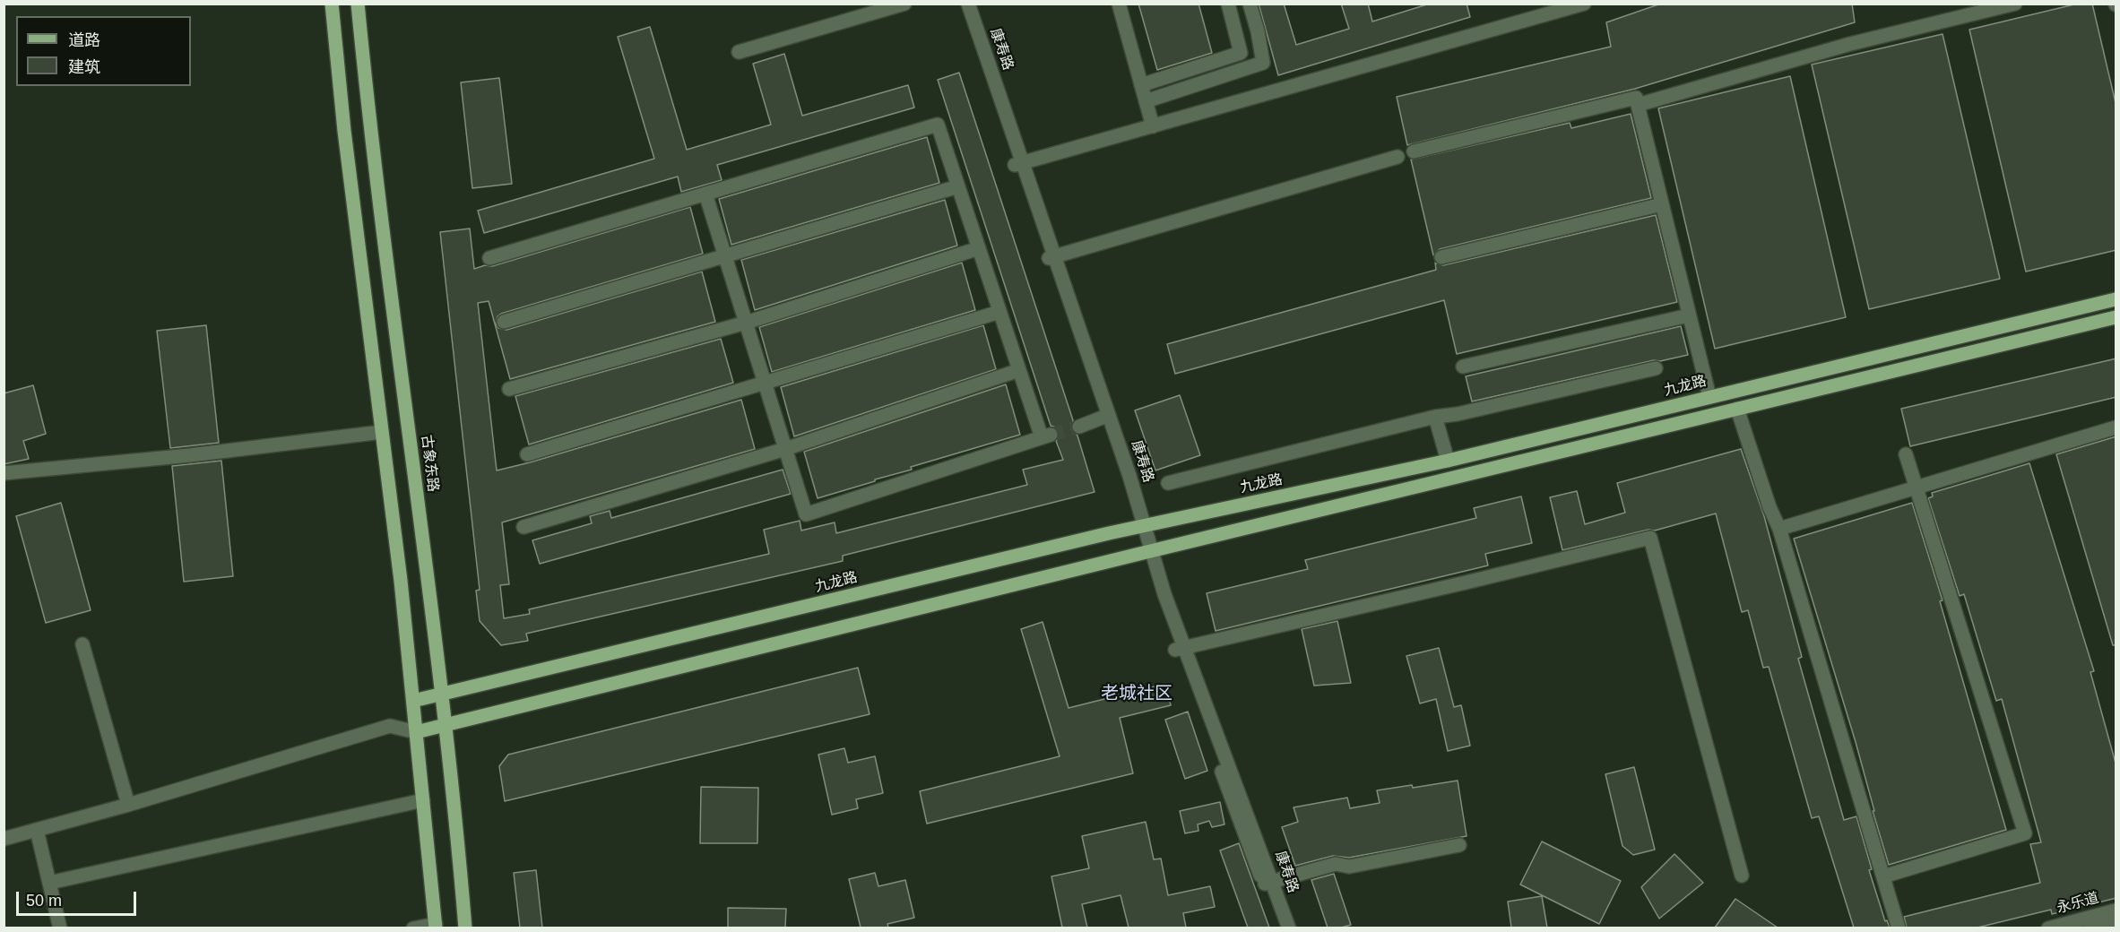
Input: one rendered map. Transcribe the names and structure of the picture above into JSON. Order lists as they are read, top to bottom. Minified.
{"streets":{"main road":["九龙路","古象东路"],"street":["康寿路","永乐道"]},"crossings":[["康寿路","九龙路"],["九龙路","古象东路"]],"districts":["老城社区"],"legend":["道路","建筑"],"scale_bar":"50 m"}
